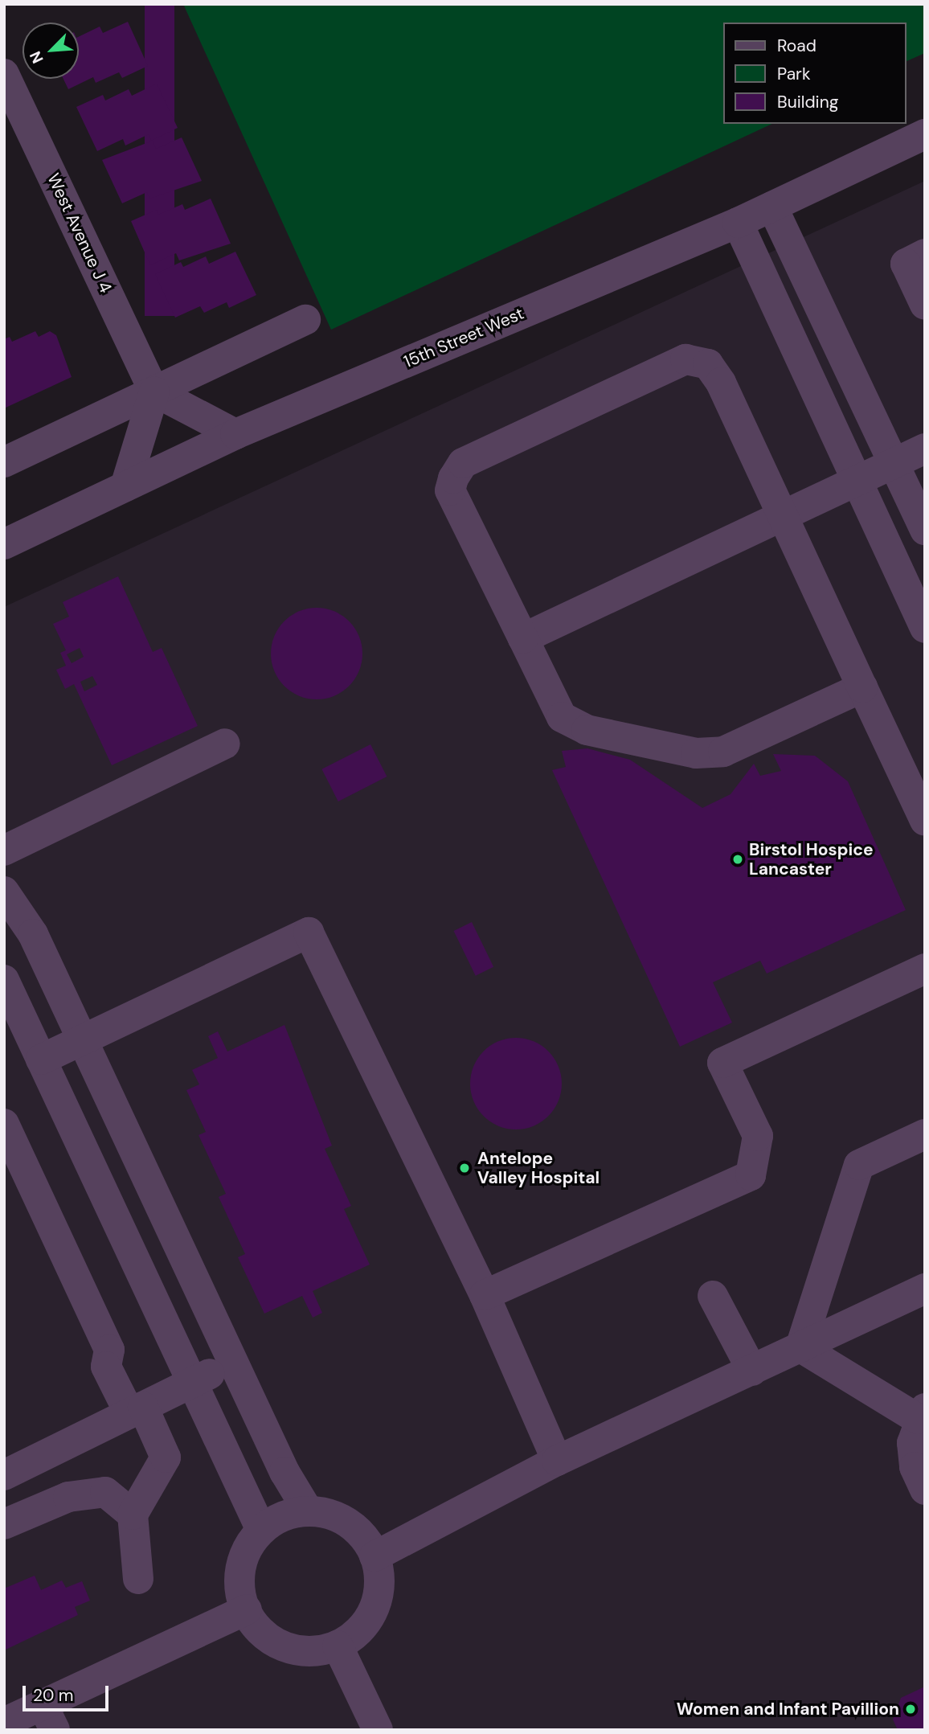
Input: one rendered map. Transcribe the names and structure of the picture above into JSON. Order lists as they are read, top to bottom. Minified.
{"streets":{"street":["West Avenue J 4","15th Street West"]},"places":["Birstol Hospice Lancaster","Antelope Valley Hospital","Women and Infant Pavillion"],"legend":["Road","Park","Building"],"scale_bar":"20 m","north":"bottom left"}
